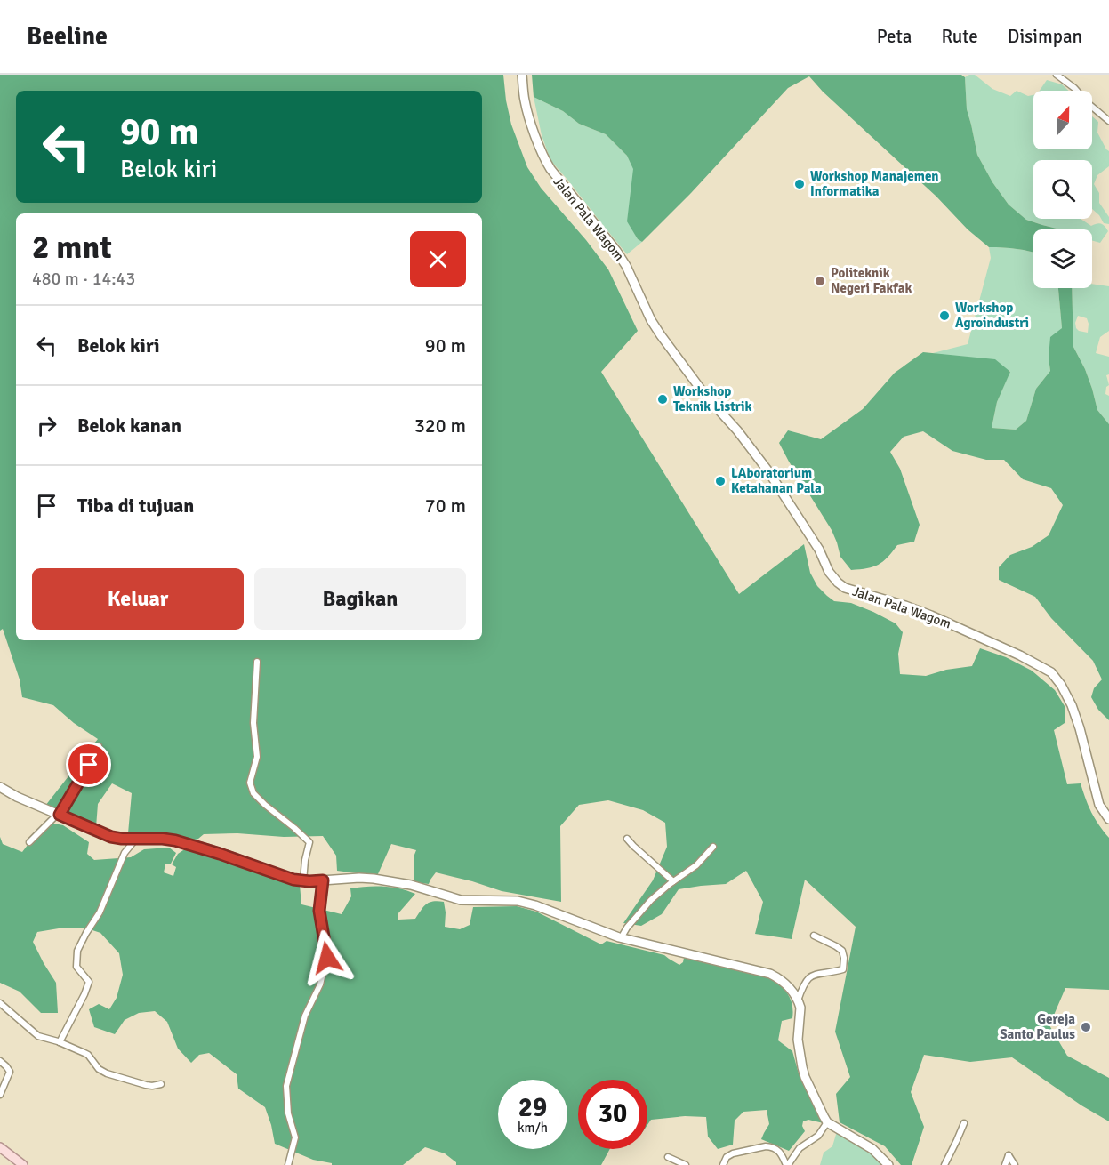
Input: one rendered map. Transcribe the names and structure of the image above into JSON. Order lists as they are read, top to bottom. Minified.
{"streets":{"main road":["Jalan Pala Wagom"]},"places":["Workshop Manajemen Informatika","Politeknik Negeri Fakfak","Workshop Agroindustri","Workshop Teknik Listrik","LAboratorium Ketahanan Pala","Gereja Santo Paulus"],"north":"top","page":{"header":"Beeline","nav":["Peta","Rute","Disimpan"],"turn":["90 m","Belok kiri"],"heading":["2 mnt","480 m · 14:43"],"list":[{"name":"Belok kiri","value":"90 m"},{"name":"Belok kanan","value":"320 m"},{"name":"Tiba di tujuan","value":"70 m"}],"buttons":["Keluar","Bagikan"],"speed":"29 km/h","limit":"30"}}
